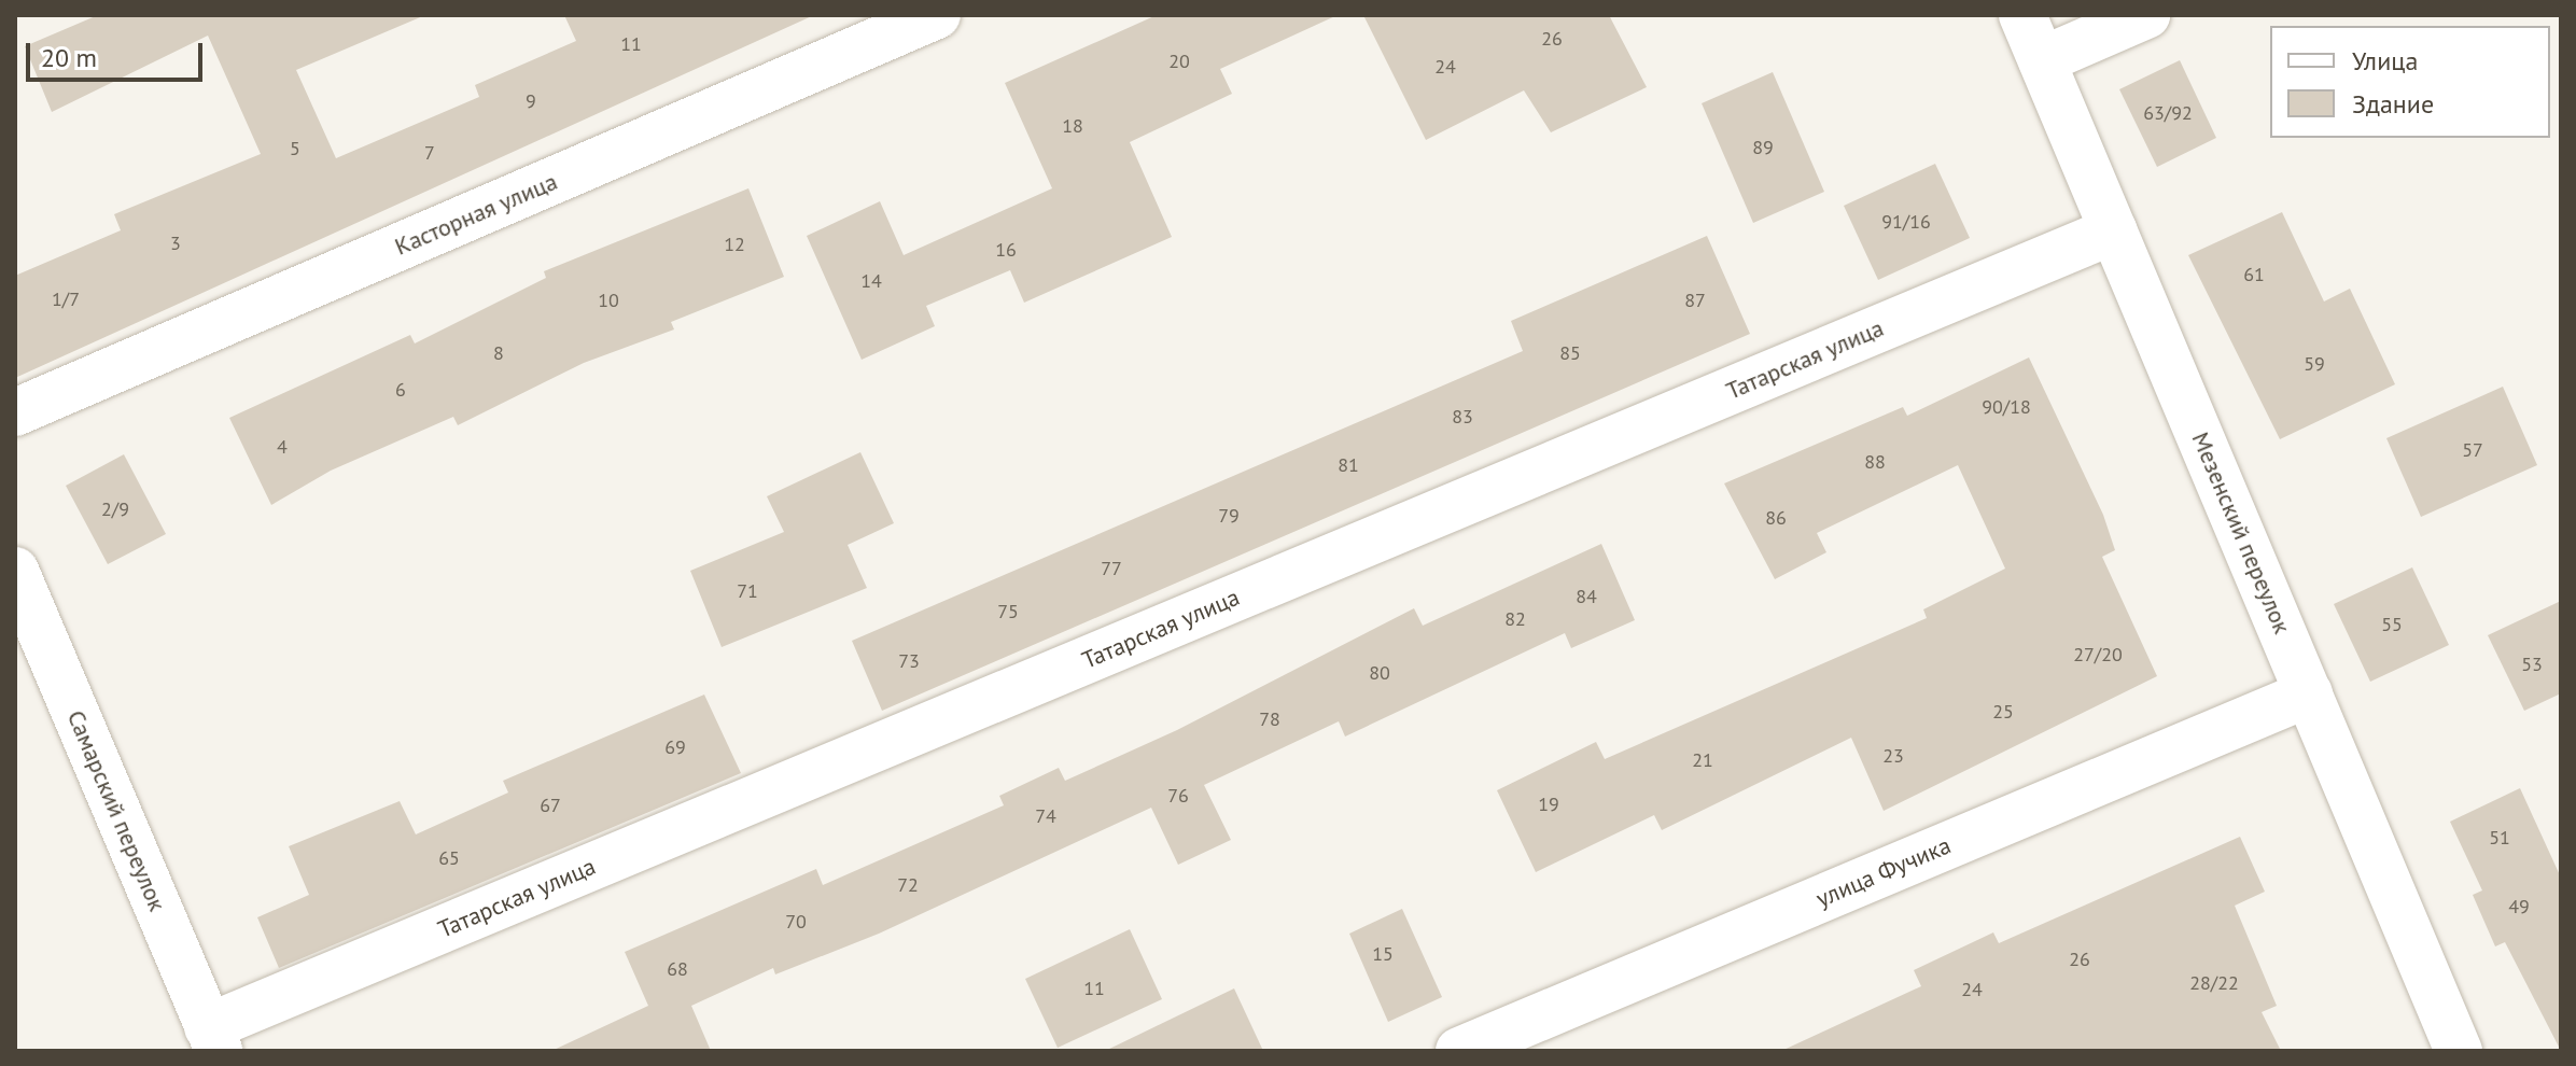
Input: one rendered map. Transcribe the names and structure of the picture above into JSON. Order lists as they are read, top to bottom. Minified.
{"streets":{"street":["Касторная улица","Татарская улица","Мезенский переулок","Самарский переулок","улица Фучика"]},"crossings":[["Татарская улица","Мезенский переулок"],["Татарская улица","Самарский переулок"],["Мезенский переулок","улица Фучика"]],"house_numbers":["26","11","20","24","9","63/92","18","89","5","7","91/16","3","12","16","61","14","1/7","10","87","8","85","59","6","90/18","83","4","57","88","81","2/9","79","86","77","71","84","75","82","55","27/20","73","53","80","25","78","69","23","21","76","19","67","74","51","65","72","49","70","15","26","68","28/22","11","24"],"legend":["Улица","Здание"],"scale_bar":"20 m"}
